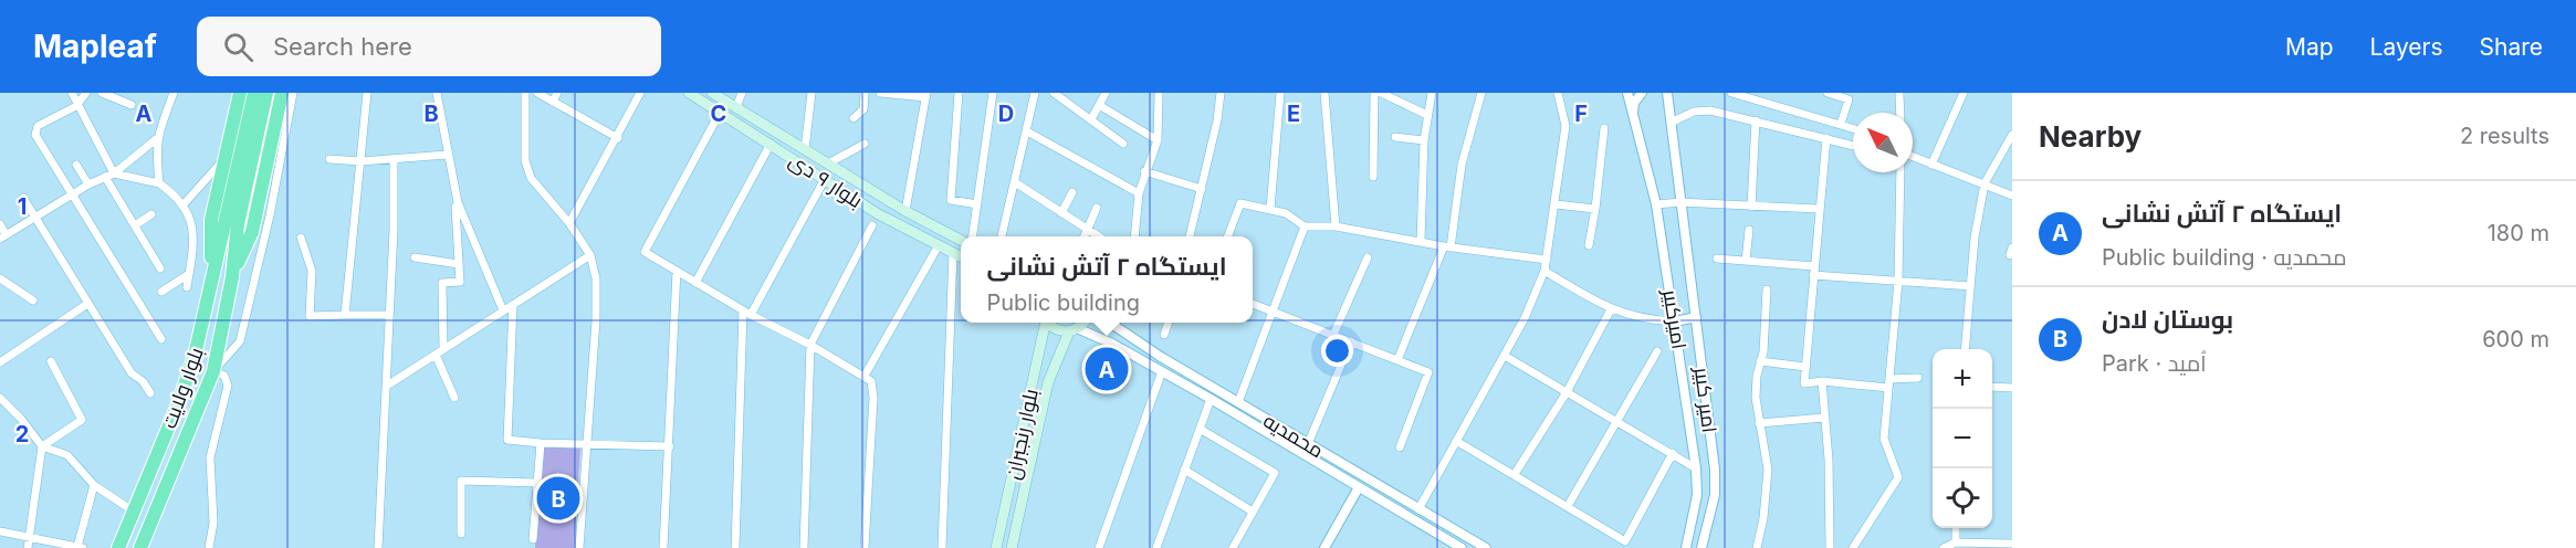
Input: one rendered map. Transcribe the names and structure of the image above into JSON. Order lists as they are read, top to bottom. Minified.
{"streets":{"highway":["بلوار ولایت"],"main road":["بلوار ۹ دی","بلوار رنجبران"],"street":["امیرکبیر","امیر کبیر","محمدیه"]},"crossings":[["بلوار رنجبران","محمدیه"]],"north":"top left","page":{"header":"Mapleaf","search":"Search here","nav":["Map","Layers","Share"],"heading":["Nearby","2 results"],"list":[{"mark":"A","name":"ایستگاه ۲ آتش نشانی","note":"Public building · محمدیه","value":"180 m"},{"mark":"B","name":"بوستان لادن","note":"Park · اُمید","value":"600 m"}],"popup":["ایستگاه ۲ آتش نشانی","Public building"],"pins":["A","B"],"map_buttons":["+","−"]},"grid":{"columns":["A","B","C","D","E","F"],"rows":["1","2"]}}
